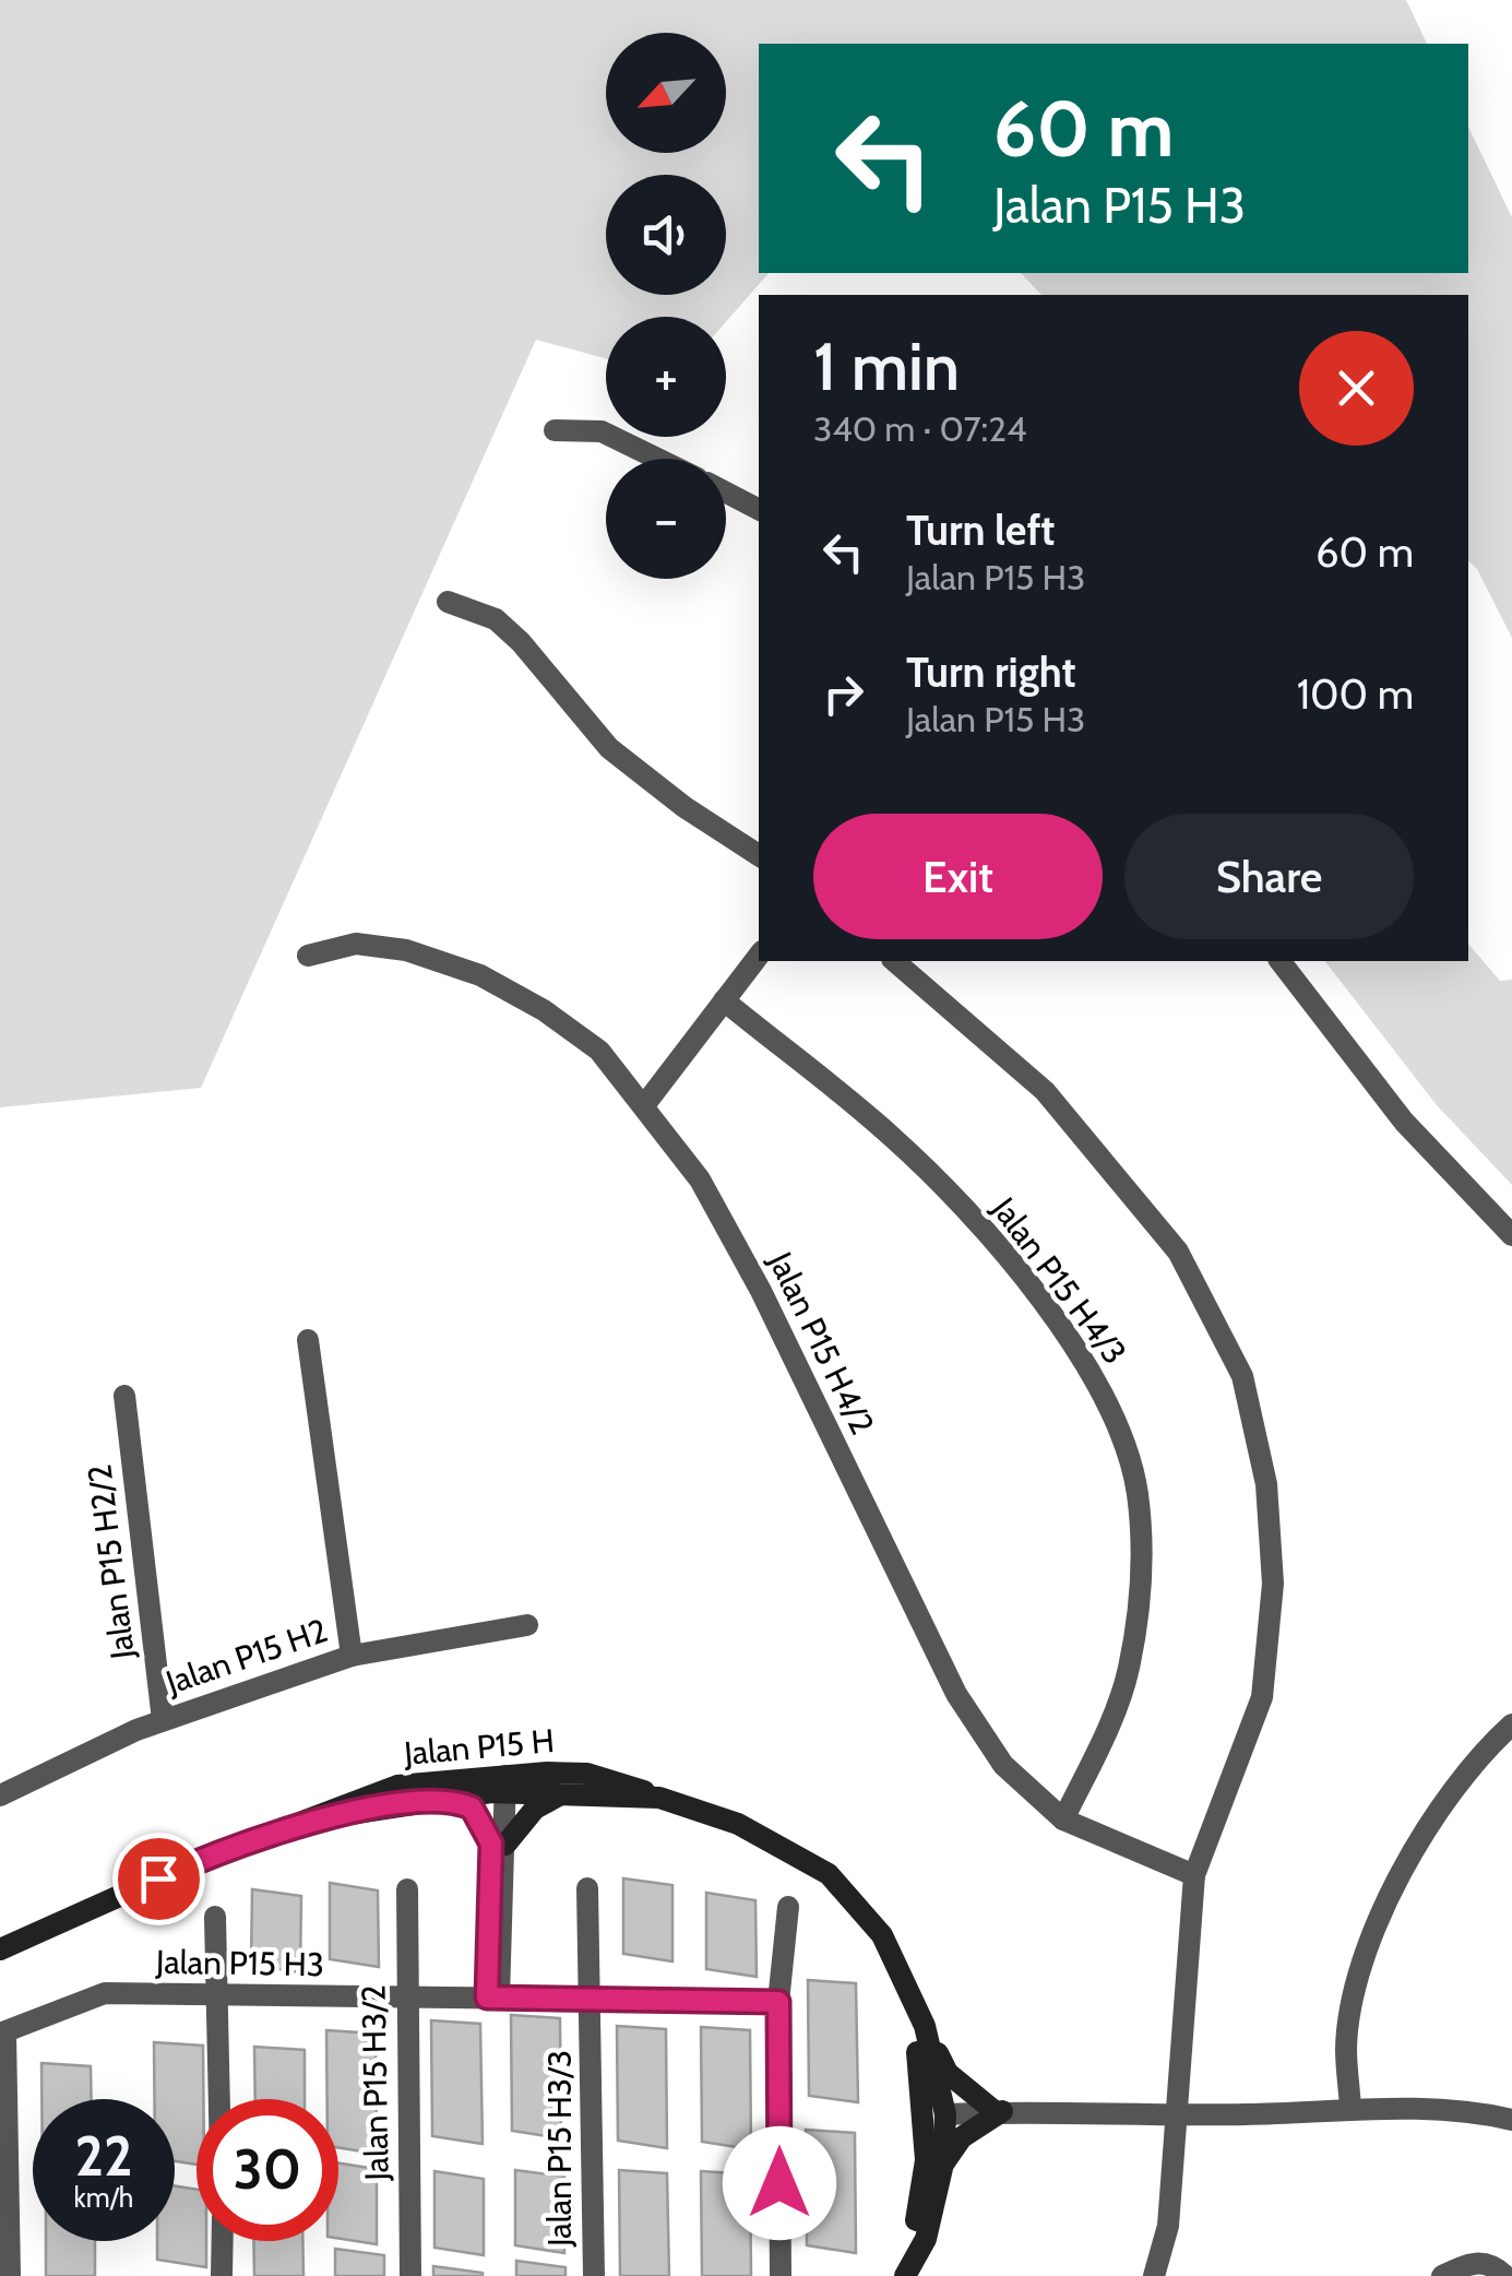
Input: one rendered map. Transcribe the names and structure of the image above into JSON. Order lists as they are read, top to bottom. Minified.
{"streets":{"street":["Jalan P15 H4/3","Jalan P15 H4/2","Jalan P15 H2/2","Jalan P15 H2","Jalan P15 H","Jalan P15 H3","Jalan P15 H3/2","Jalan P15 H3/3"]},"crossings":[["Jalan P15 H4/3","Jalan P15 H4/2"],["Jalan P15 H2/2","Jalan P15 H2"],["Jalan P15 H3","Jalan P15 H3/2"],["Jalan P15 H3","Jalan P15 H3/3"]],"north":"bottom left","page":{"map_buttons":["+","−"],"turn":["60 m","Jalan P15 H3"],"heading":["1 min","340 m · 07:24"],"list":[{"name":"Turn left","note":"Jalan P15 H3","value":"60 m"},{"name":"Turn right","note":"Jalan P15 H3","value":"100 m"}],"buttons":["Exit","Share"],"speed":"22 km/h","limit":"30"}}
